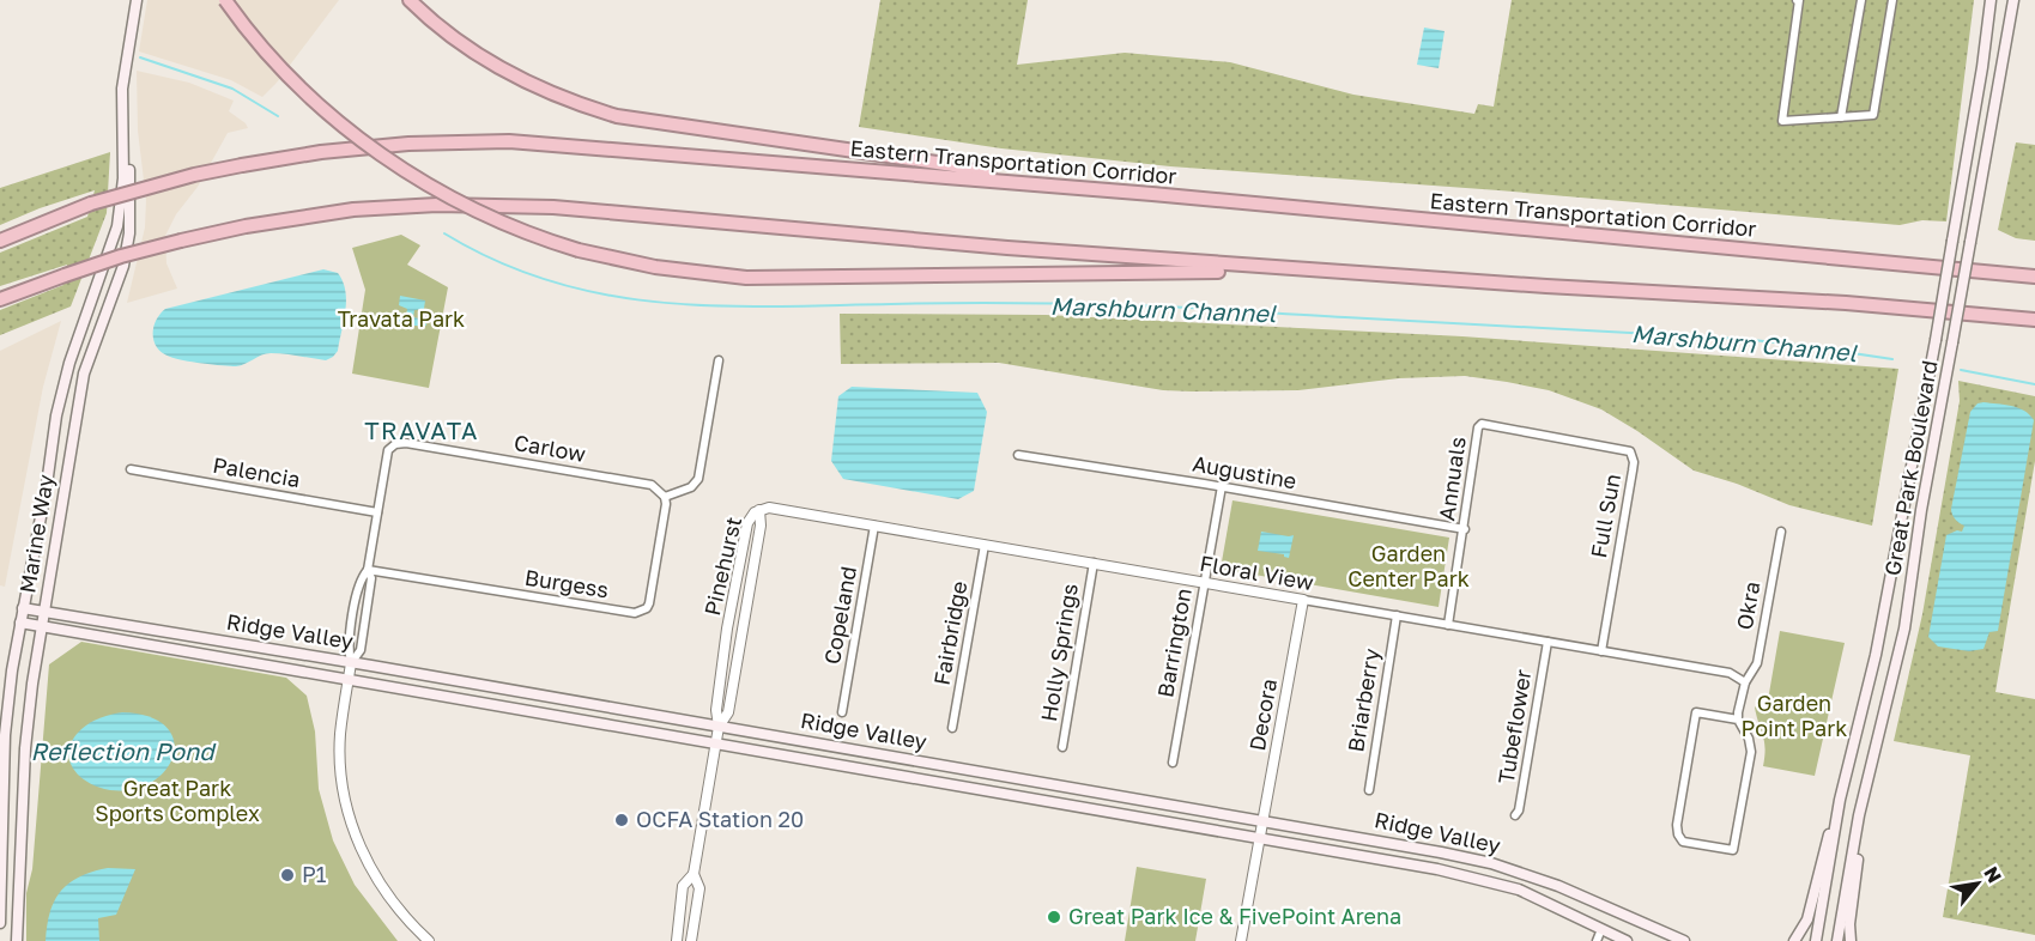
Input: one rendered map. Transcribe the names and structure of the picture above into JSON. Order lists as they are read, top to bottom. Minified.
{"streets":{"highway":["Eastern Transportation Corridor"],"main road":["Great Park Boulevard","Marine Way","Ridge Valley"],"street":["Carlow","Palencia","Augustine","Annuals","Full Sun","Pinehurst","Floral View","Burgess","Okra","Copeland","Fairbridge","Barrington","Holly Springs","Briarberry","Decora","Tubeflower"]},"crossings":[["Carlow","Palencia"],["Carlow","Burgess"],["Carlow","Ridge Valley"],["Augustine","Annuals"],["Augustine","Barrington"],["Annuals","Full Sun"],["Annuals","Floral View"],["Full Sun","Floral View"],["Marine Way","Ridge Valley"],["Pinehurst","Floral View"],["Pinehurst","Ridge Valley"],["Floral View","Okra"],["Floral View","Copeland"],["Floral View","Fairbridge"],["Floral View","Barrington"],["Floral View","Holly Springs"],["Floral View","Briarberry"],["Floral View","Decora"],["Floral View","Tubeflower"],["Ridge Valley","Decora"]],"districts":["TRAVATA"],"water":["Marshburn Channel","Reflection Pond"],"parks":["Travata Park","Garden Center Park","Garden Point Park","Great Park Sports Complex"],"places":["OCFA Station 20","P1","Great Park Ice & FivePoint Arena"],"north":"top right"}
